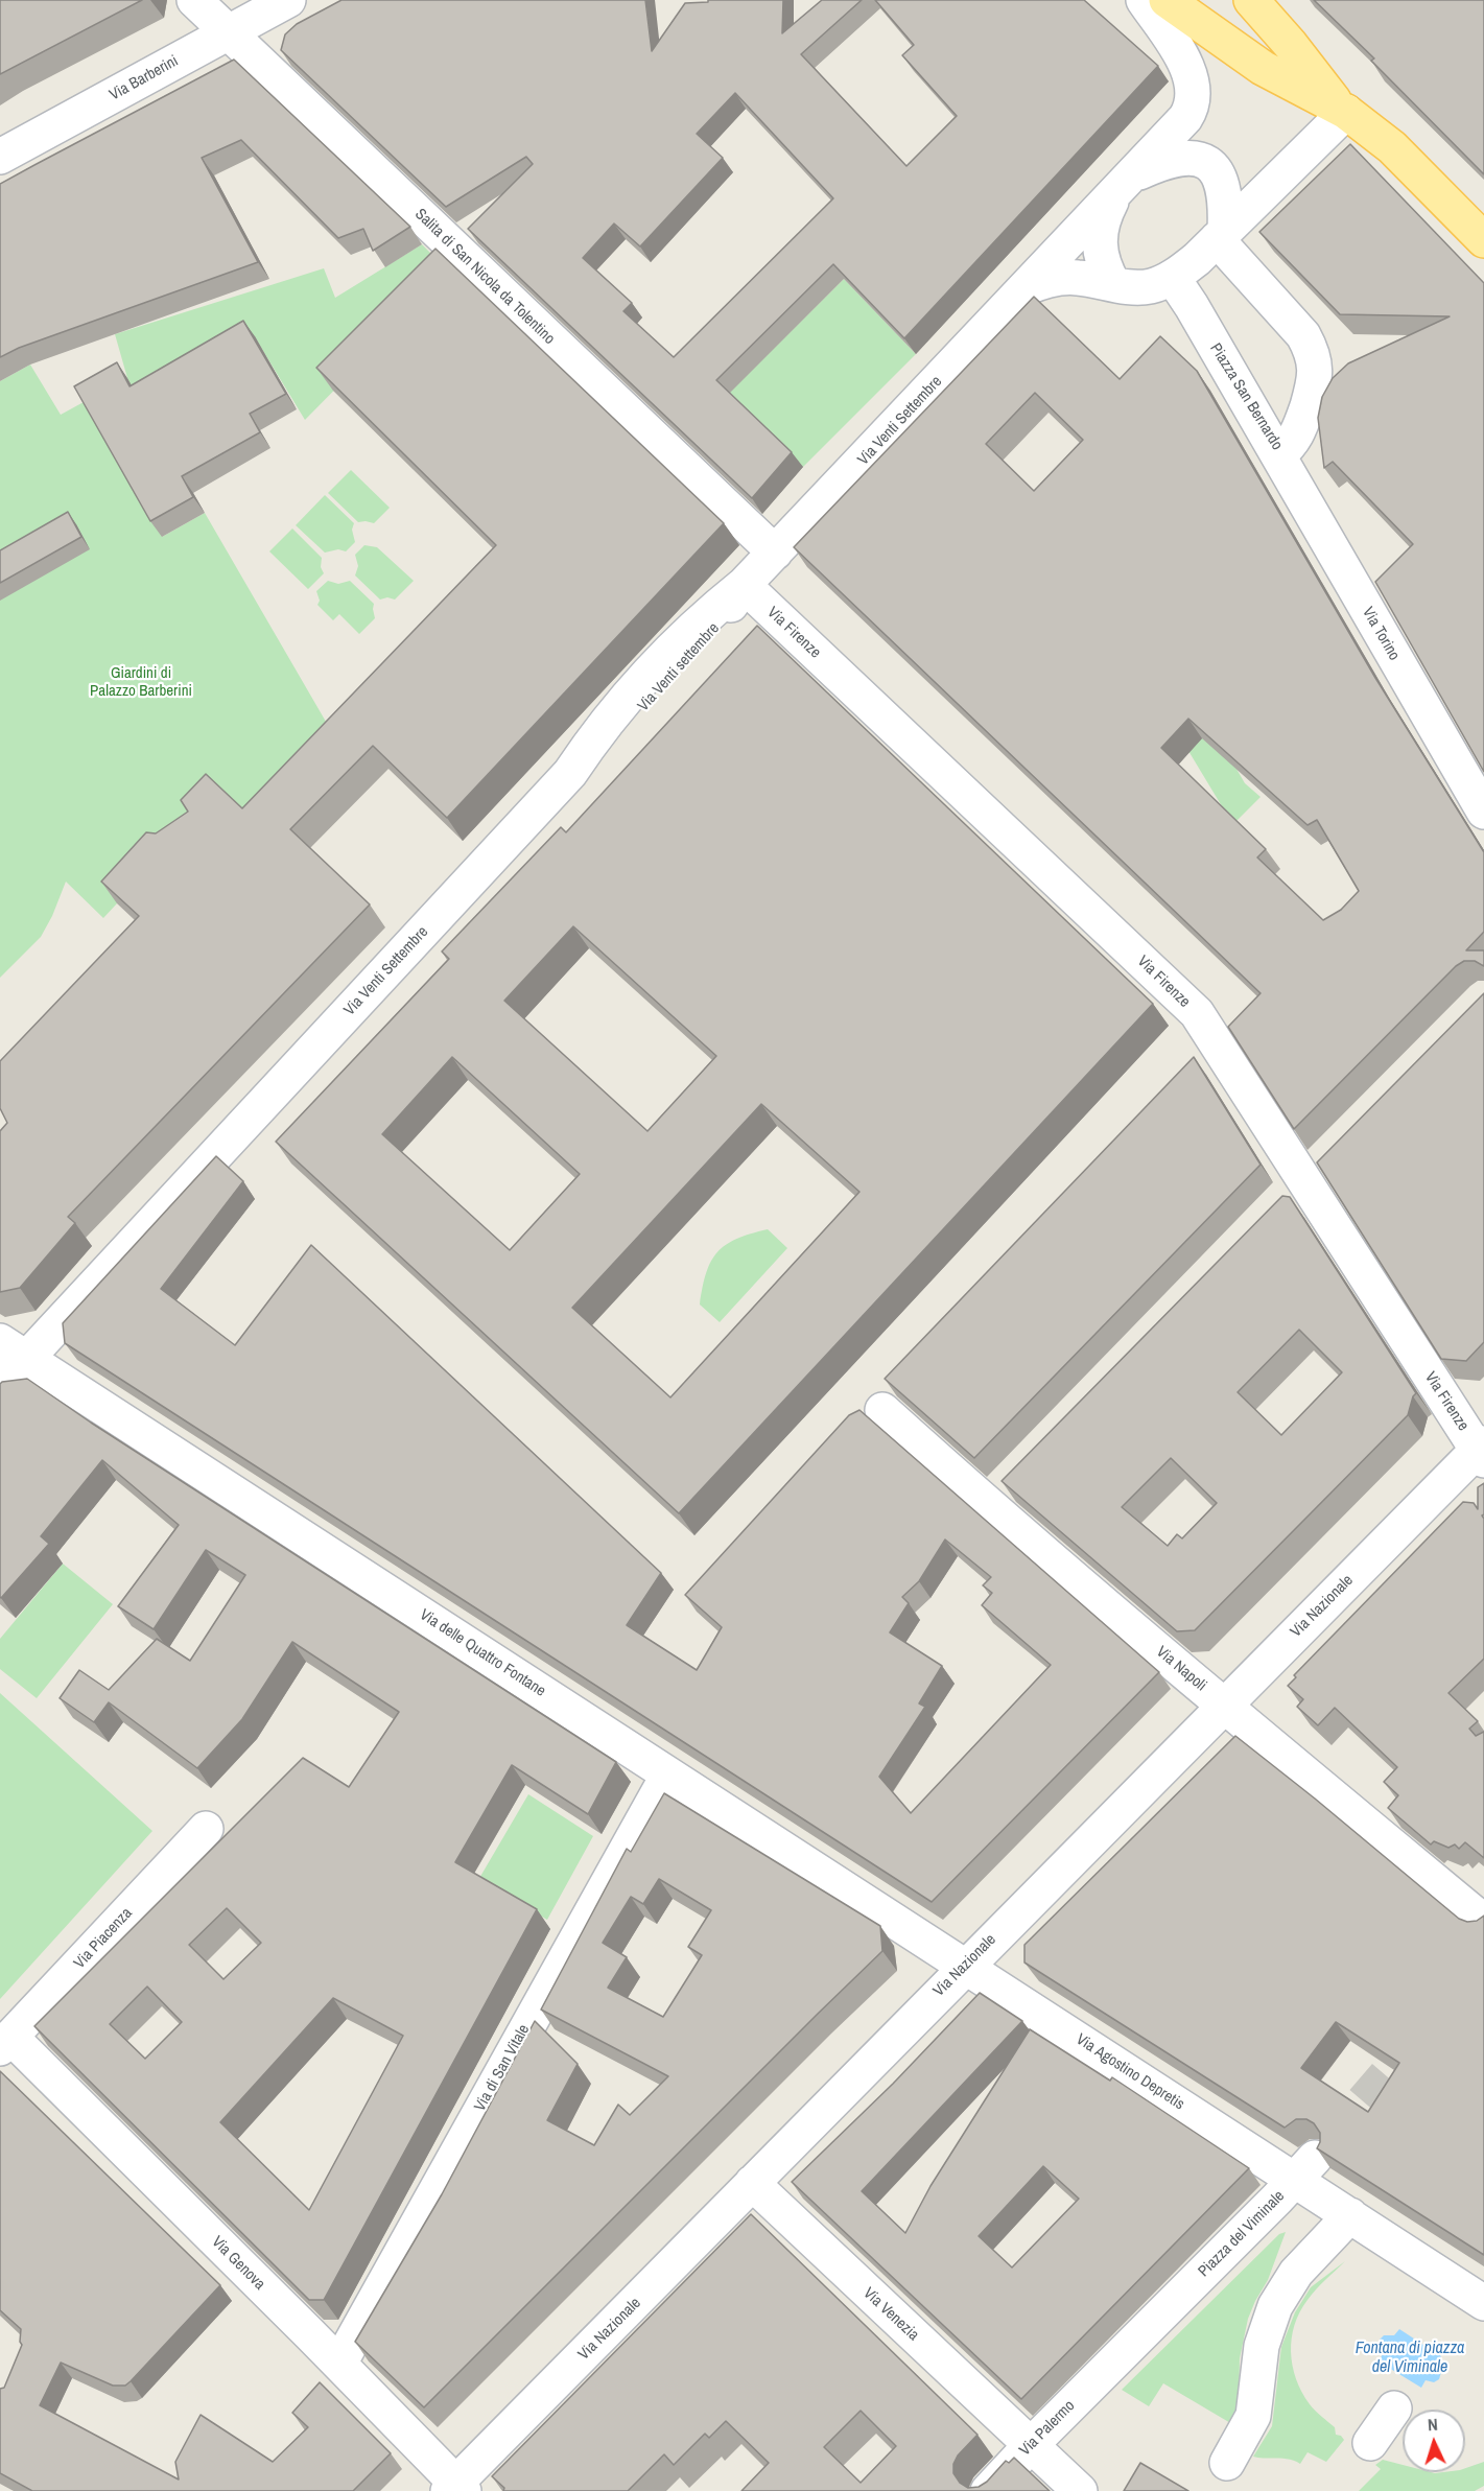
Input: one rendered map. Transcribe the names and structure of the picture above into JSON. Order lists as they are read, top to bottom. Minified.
{"streets":{"street":["Via Barberini","Salita di San Nicola da Tolentino","Piazza San Bernardo","Via Venti Settembre","Via Firenze","Via Torino","Via Nazionale","Via delle Quattro Fontane","Via Napoli","Via Piacenza","Via di San Vitale","Via Agostino Depretis","Piazza del Viminale","Via Genova","Via Venezia","Via Palermo"]},"crossings":[["Via Barberini","Salita di San Nicola da Tolentino"],["Salita di San Nicola da Tolentino","Via Venti Settembre"],["Piazza San Bernardo","Via Torino"],["Via Venti Settembre","Via Firenze"],["Via Venti Settembre","Via delle Quattro Fontane"],["Via Firenze","Via Nazionale"],["Via Nazionale","Via delle Quattro Fontane"],["Via Nazionale","Via Napoli"],["Via Nazionale","Via Agostino Depretis"],["Via Nazionale","Via Genova"],["Via Nazionale","Via Venezia"],["Via delle Quattro Fontane","Via di San Vitale"],["Via delle Quattro Fontane","Via Agostino Depretis"],["Via Piacenza","Via Genova"],["Via di San Vitale","Via Genova"],["Via Agostino Depretis","Piazza del Viminale"],["Piazza del Viminale","Via Palermo"],["Via Venezia","Via Palermo"]],"water":["Fontana di piazza del Viminale"],"parks":["Giardini di Palazzo Barberini"],"north":"top"}
